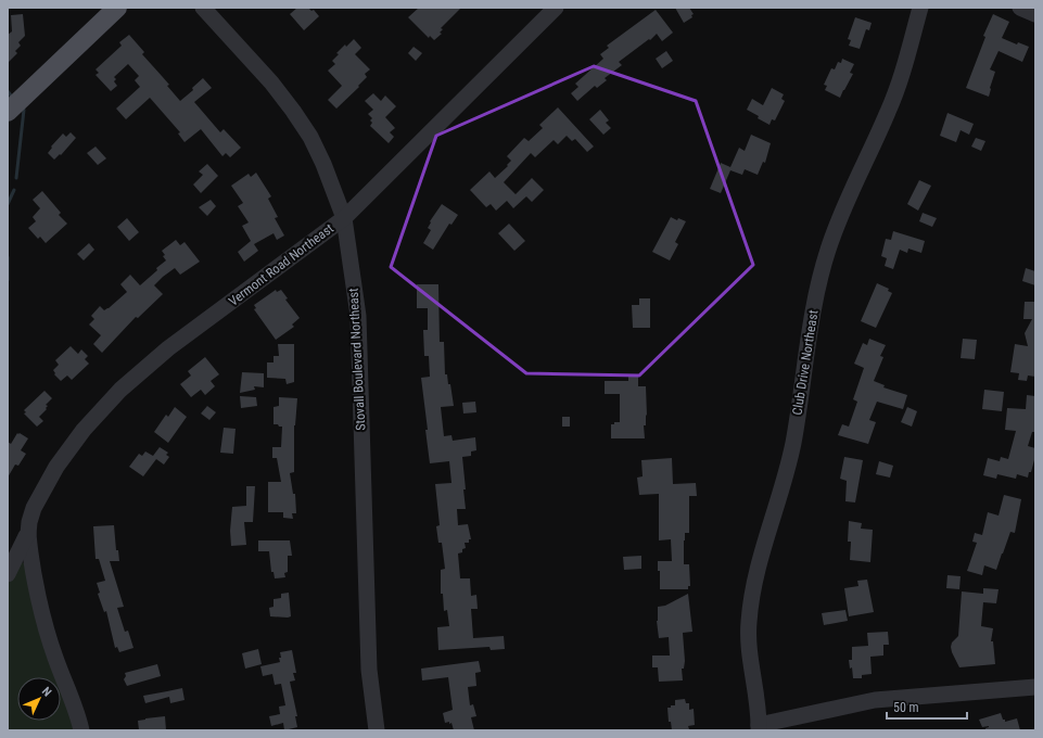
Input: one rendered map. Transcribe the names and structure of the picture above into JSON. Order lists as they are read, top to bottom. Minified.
{"streets":{"street":["Vermont Road Northeast","Stovall Boulevard Northeast","Club Drive Northeast"]},"crossings":[["Vermont Road Northeast","Stovall Boulevard Northeast"]],"scale_bar":"50 m","north":"top right"}
